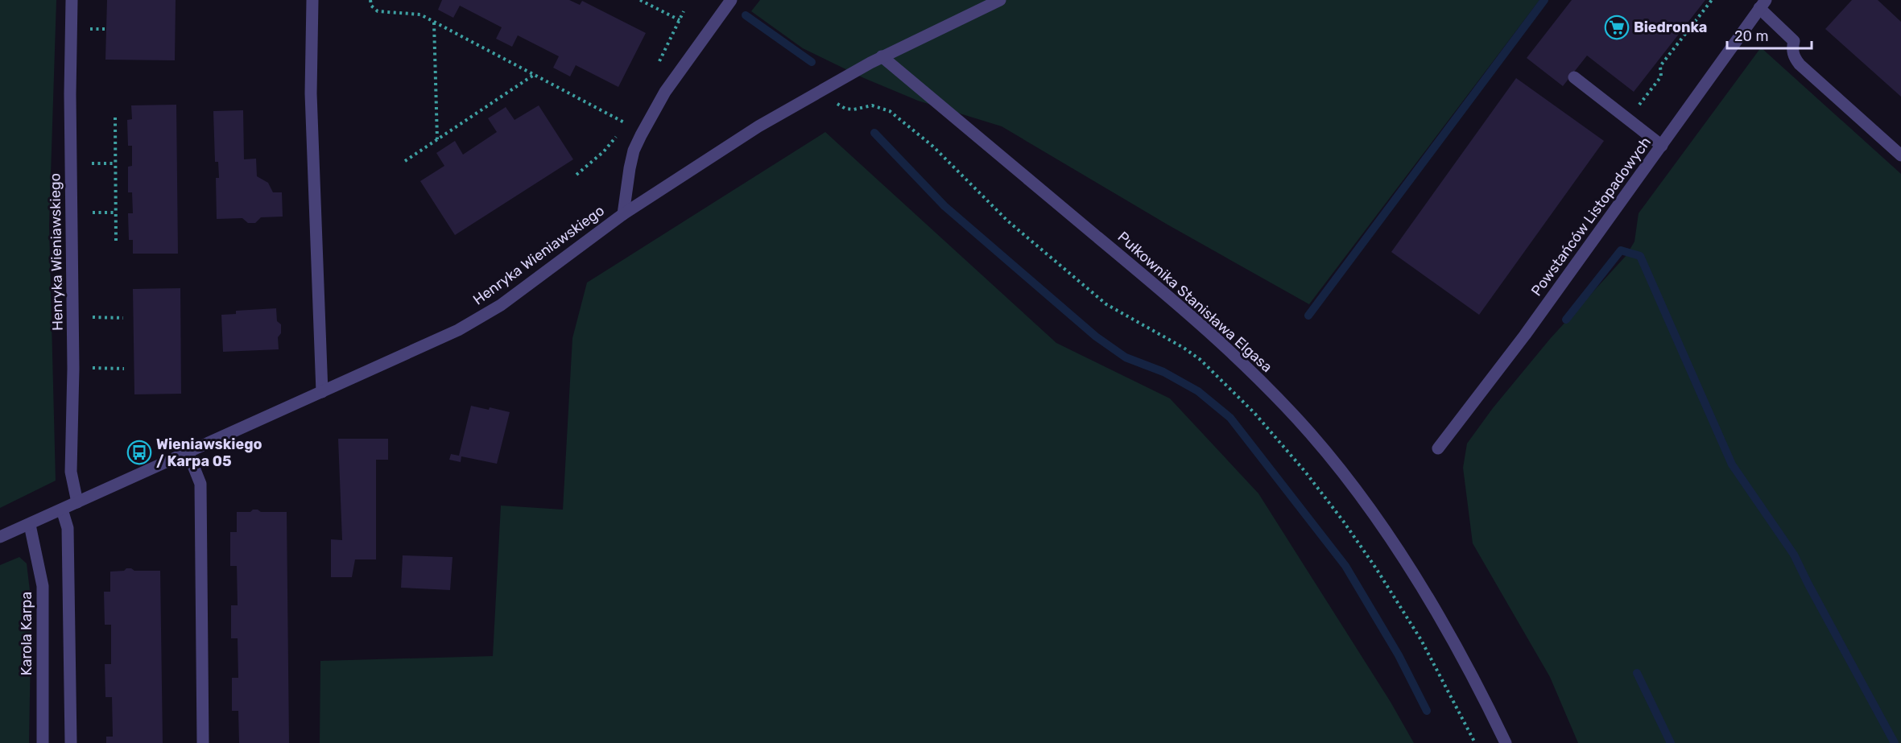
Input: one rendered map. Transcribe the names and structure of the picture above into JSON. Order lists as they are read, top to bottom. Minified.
{"streets":{"street":["Powstańców Listopadowych","Henryka Wieniawskiego","Pułkownika Stanisława Elgasa","Karola Karpa"]},"crossings":[["Henryka Wieniawskiego","Pułkownika Stanisława Elgasa"],["Henryka Wieniawskiego","Karola Karpa"]],"places":{"supermarket":["Biedronka"],"bus stop":["Wieniawskiego / Karpa 05"]},"scale_bar":"20 m"}
